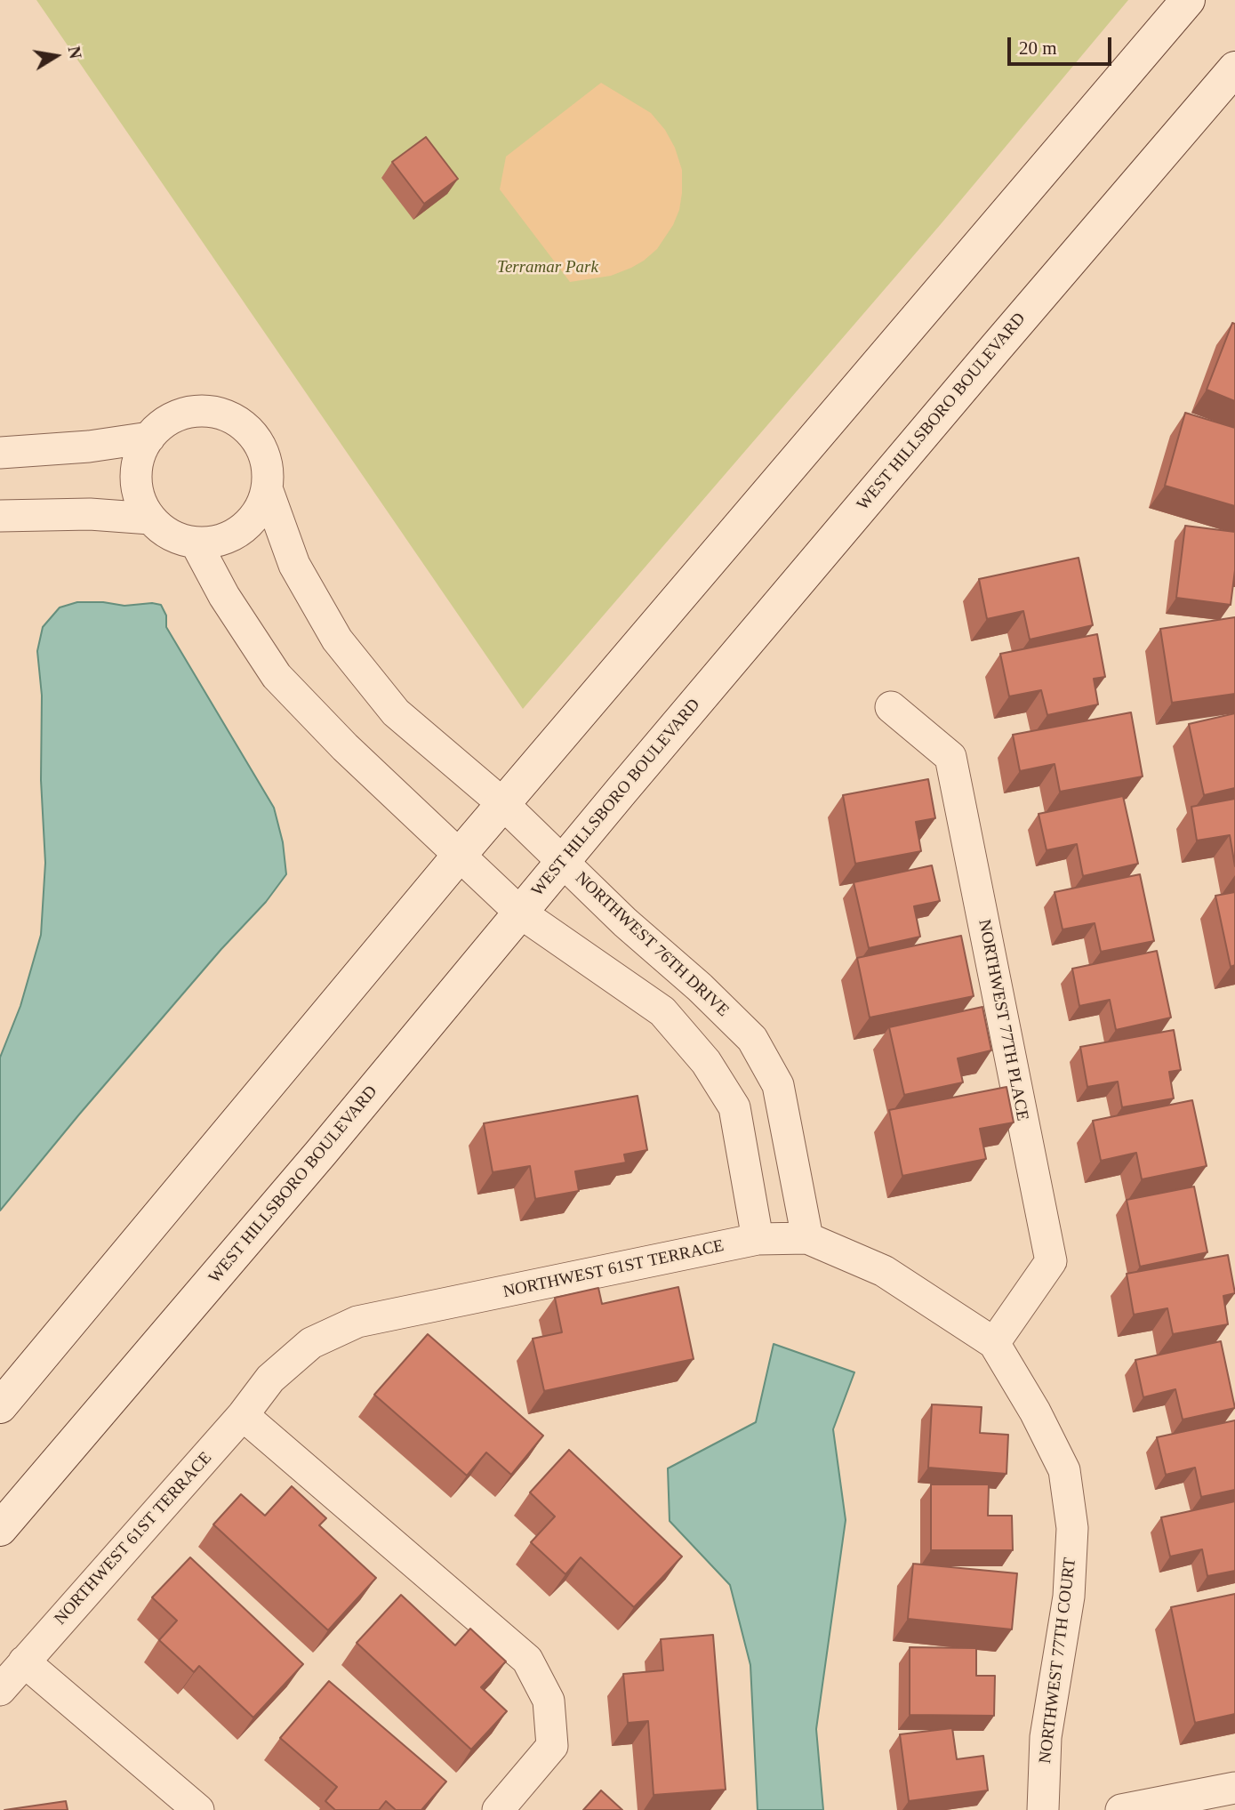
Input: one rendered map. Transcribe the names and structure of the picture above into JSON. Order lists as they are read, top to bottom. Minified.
{"streets":{"street":["WEST HILLSBORO BOULEVARD","NORTHWEST 76TH DRIVE","NORTHWEST 77TH PLACE","NORTHWEST 61ST TERRACE","NORTHWEST 77TH COURT"]},"crossings":[["WEST HILLSBORO BOULEVARD","NORTHWEST 76TH DRIVE"],["NORTHWEST 76TH DRIVE","NORTHWEST 61ST TERRACE"],["NORTHWEST 77TH PLACE","NORTHWEST 61ST TERRACE"],["NORTHWEST 77TH PLACE","NORTHWEST 77TH COURT"],["NORTHWEST 61ST TERRACE","NORTHWEST 77TH COURT"]],"parks":["Terramar Park"],"scale_bar":"20 m","north":"right"}
